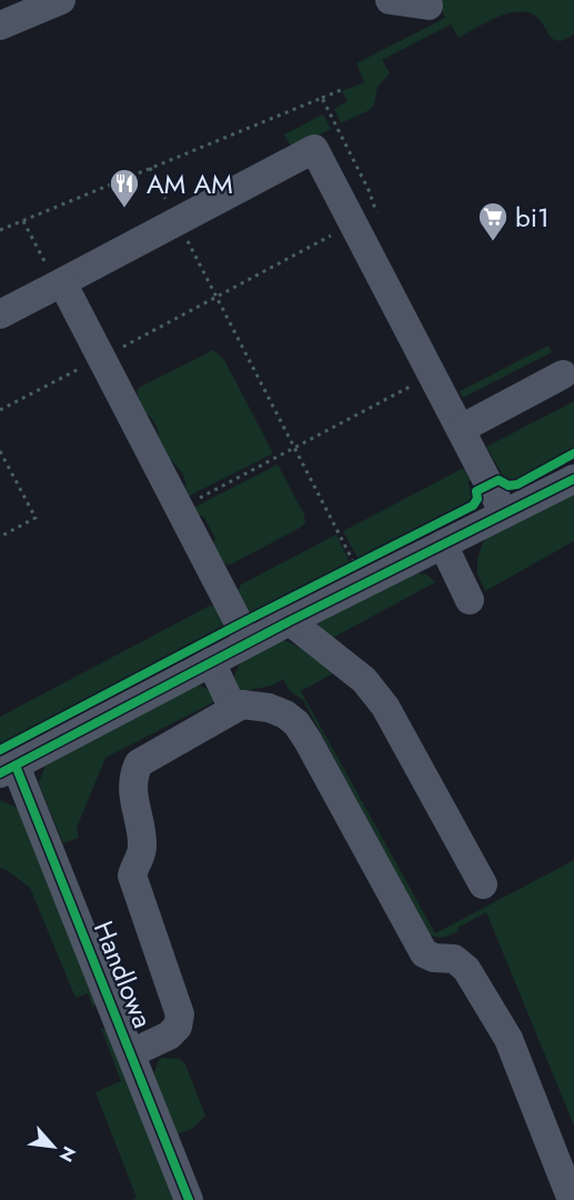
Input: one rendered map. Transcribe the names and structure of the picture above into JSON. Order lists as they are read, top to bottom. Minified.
{"streets":{"street":["Handlowa"]},"places":{"restaurant":["AM AM"],"supermarket":["bi1"]},"north":"bottom right"}
